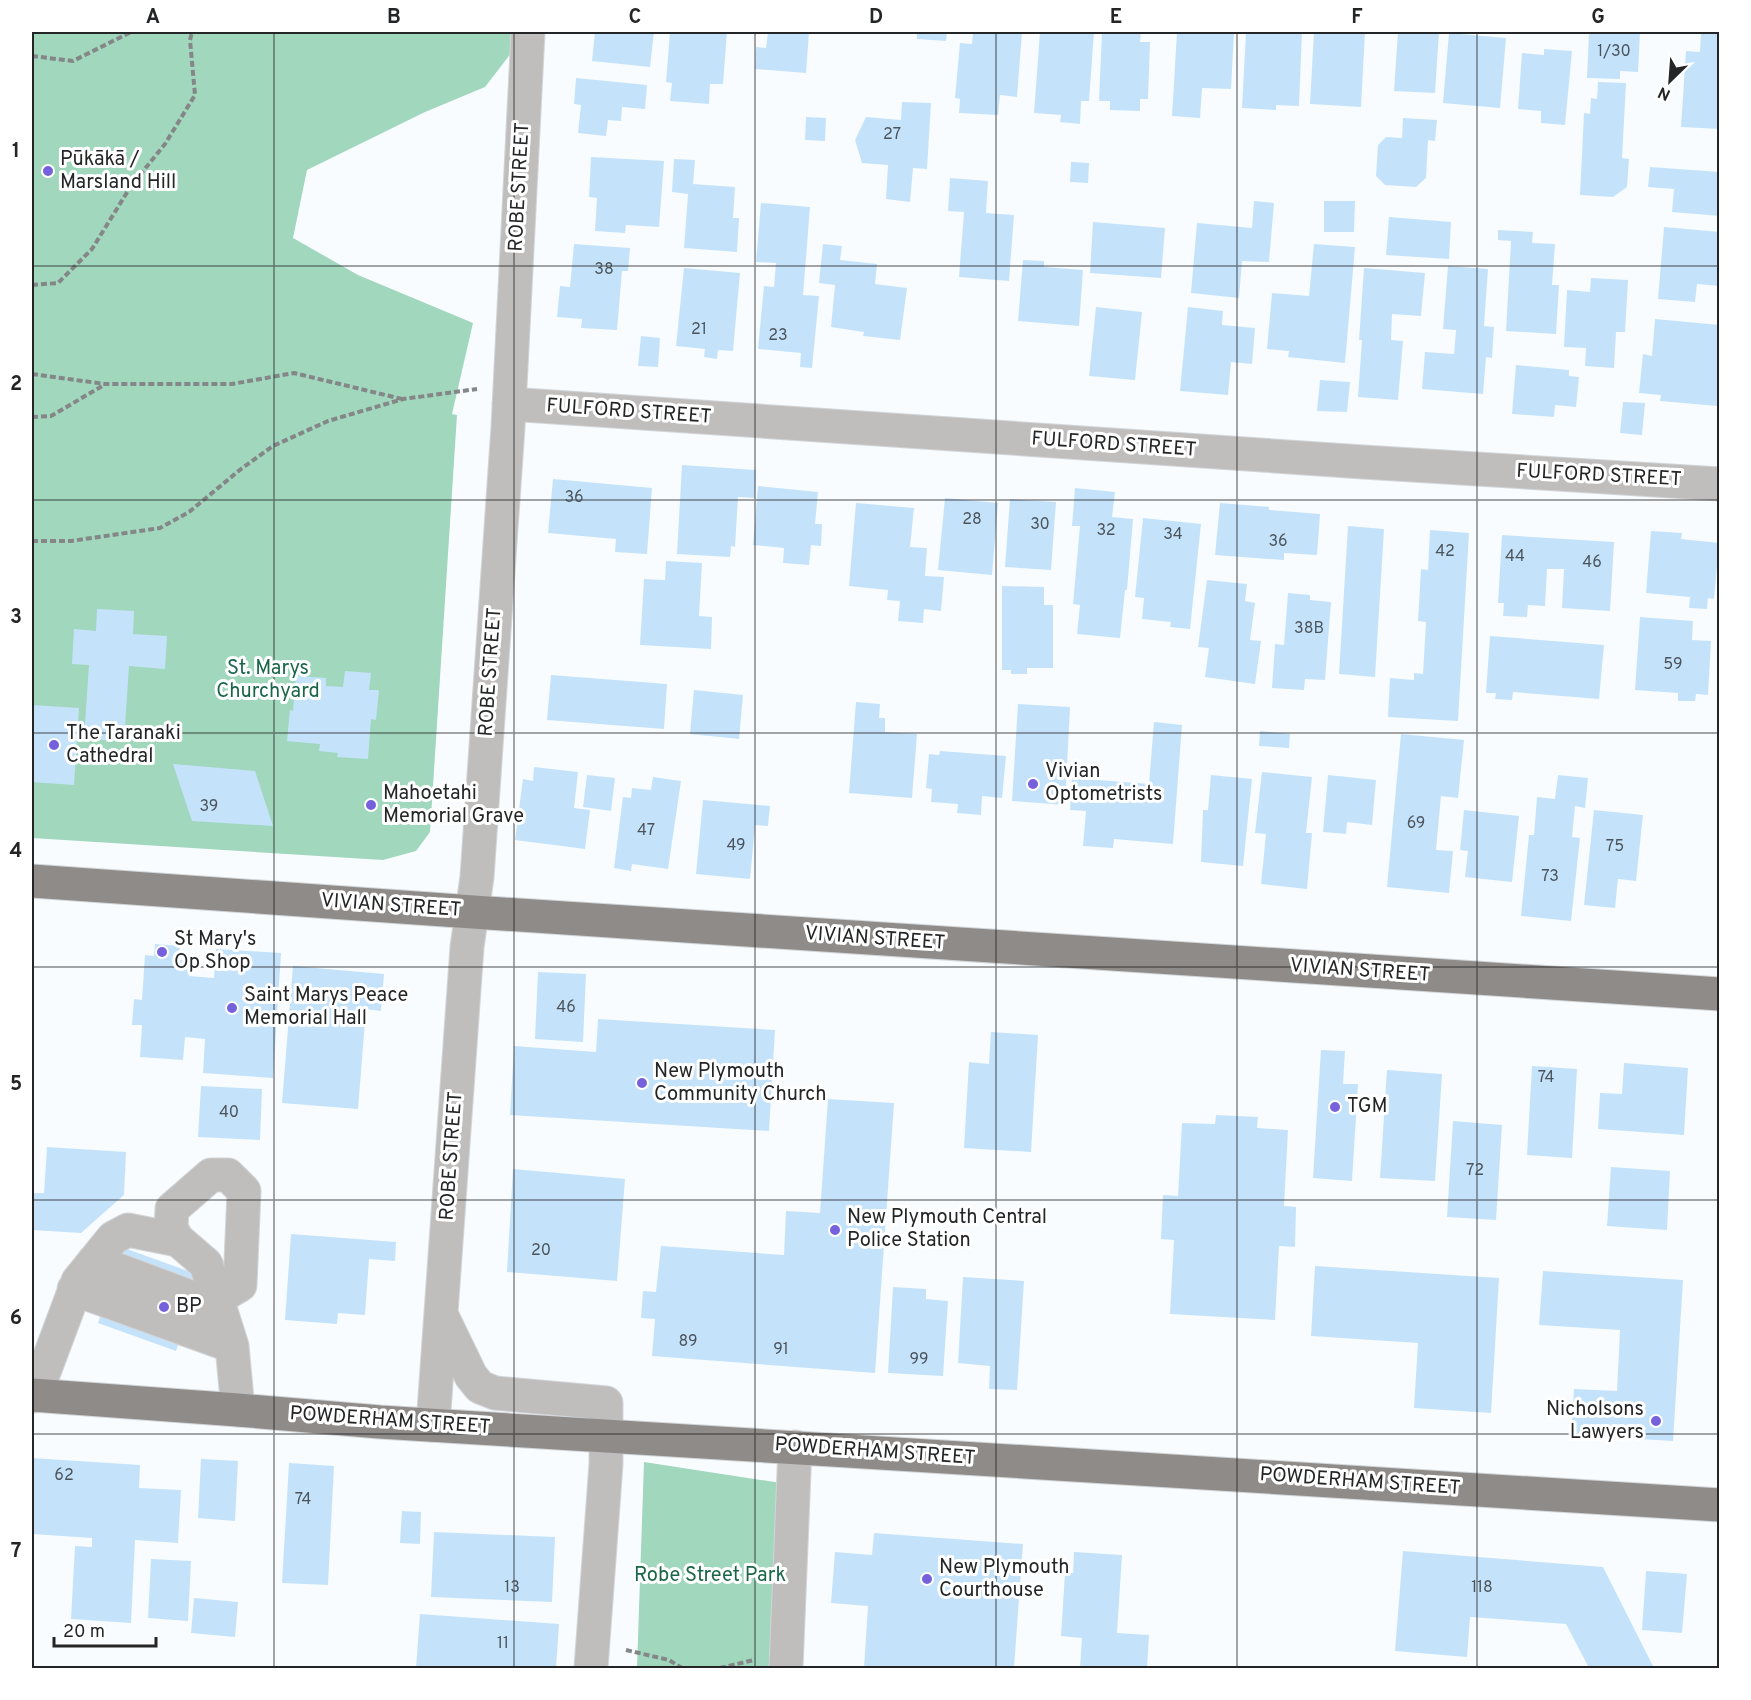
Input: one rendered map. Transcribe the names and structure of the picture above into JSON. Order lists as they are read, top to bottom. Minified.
{"streets":{"main road":["VIVIAN STREET","POWDERHAM STREET"],"street":["ROBE STREET","FULFORD STREET"]},"crossings":[["ROBE STREET","FULFORD STREET"],["ROBE STREET","VIVIAN STREET"],["ROBE STREET","POWDERHAM STREET"]],"parks":["St. Marys Churchyard","Robe Street Park"],"places":["Pūkākā / Marsland Hill","The Taranaki Cathedral","Vivian Optometrists","Mahoetahi Memorial Grave","St Mary's Op Shop","Saint Marys Peace Memorial Hall","New Plymouth Community Church","TGM","New Plymouth Central Police Station","BP","Nicholsons Lawyers","New Plymouth Courthouse"],"house_numbers":["1/30","27","38","21","23","36","28","30","32","34","36","42","44","46","38B","59","39","69","47","49","75","73","46","74","40","72","20","89","91","99","62","74","13","118","11"],"scale_bar":"20 m","north":"bottom left","grid":{"columns":["A","B","C","D","E","F","G"],"rows":["1","2","3","4","5","6","7"]}}
